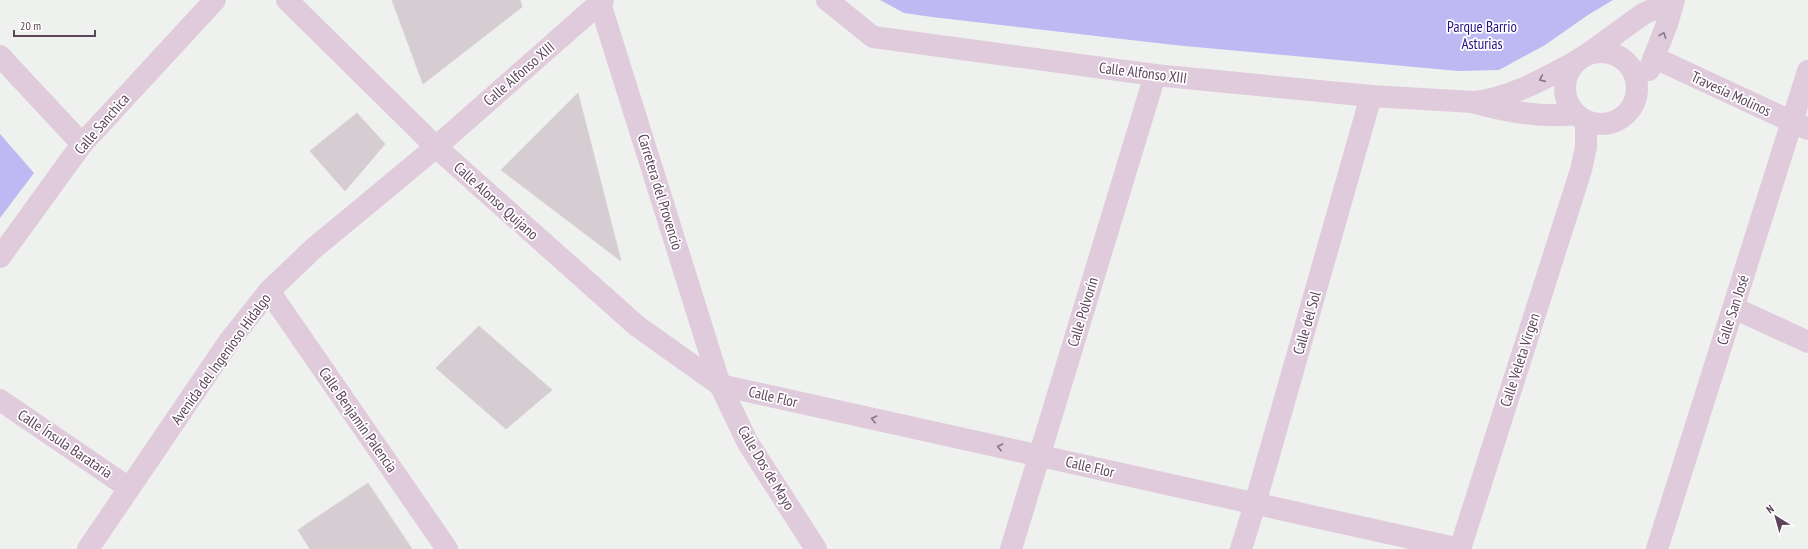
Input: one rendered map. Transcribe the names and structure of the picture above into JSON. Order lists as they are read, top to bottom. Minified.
{"streets":{"street":["Calle Alfonso XIII","Travesía Molinos","Calle Sanchica","Carretera del Provencio","Calle Alonso Quijano","Calle San José","Calle Polvorín","Calle del Sol","Avenida del Ingenioso Hidalgo","Calle Veleta Virgen","Calle Flor","Calle Benjamín Palencia","Calle Ínsula Barataria","Calle Dos de Mayo"]},"crossings":[["Calle Alfonso XIII","Travesía Molinos"],["Calle Alfonso XIII","Carretera del Provencio"],["Calle Alfonso XIII","Calle Alonso Quijano"],["Calle Alfonso XIII","Calle Polvorín"],["Calle Alfonso XIII","Calle del Sol"],["Calle Alfonso XIII","Avenida del Ingenioso Hidalgo"],["Calle Alfonso XIII","Calle Veleta Virgen"],["Travesía Molinos","Calle San José"],["Carretera del Provencio","Calle Alonso Quijano"],["Carretera del Provencio","Calle Flor"],["Carretera del Provencio","Calle Dos de Mayo"],["Calle Alonso Quijano","Avenida del Ingenioso Hidalgo"],["Calle Alonso Quijano","Calle Flor"],["Calle Alonso Quijano","Calle Dos de Mayo"],["Calle Polvorín","Calle Flor"],["Calle del Sol","Calle Flor"],["Avenida del Ingenioso Hidalgo","Calle Benjamín Palencia"],["Avenida del Ingenioso Hidalgo","Calle Ínsula Barataria"],["Calle Veleta Virgen","Calle Flor"],["Calle Flor","Calle Dos de Mayo"]],"one_way":["Calle Flor"],"parks":["Parque Barrio Asturias"],"scale_bar":"20 m","north":"top left"}
